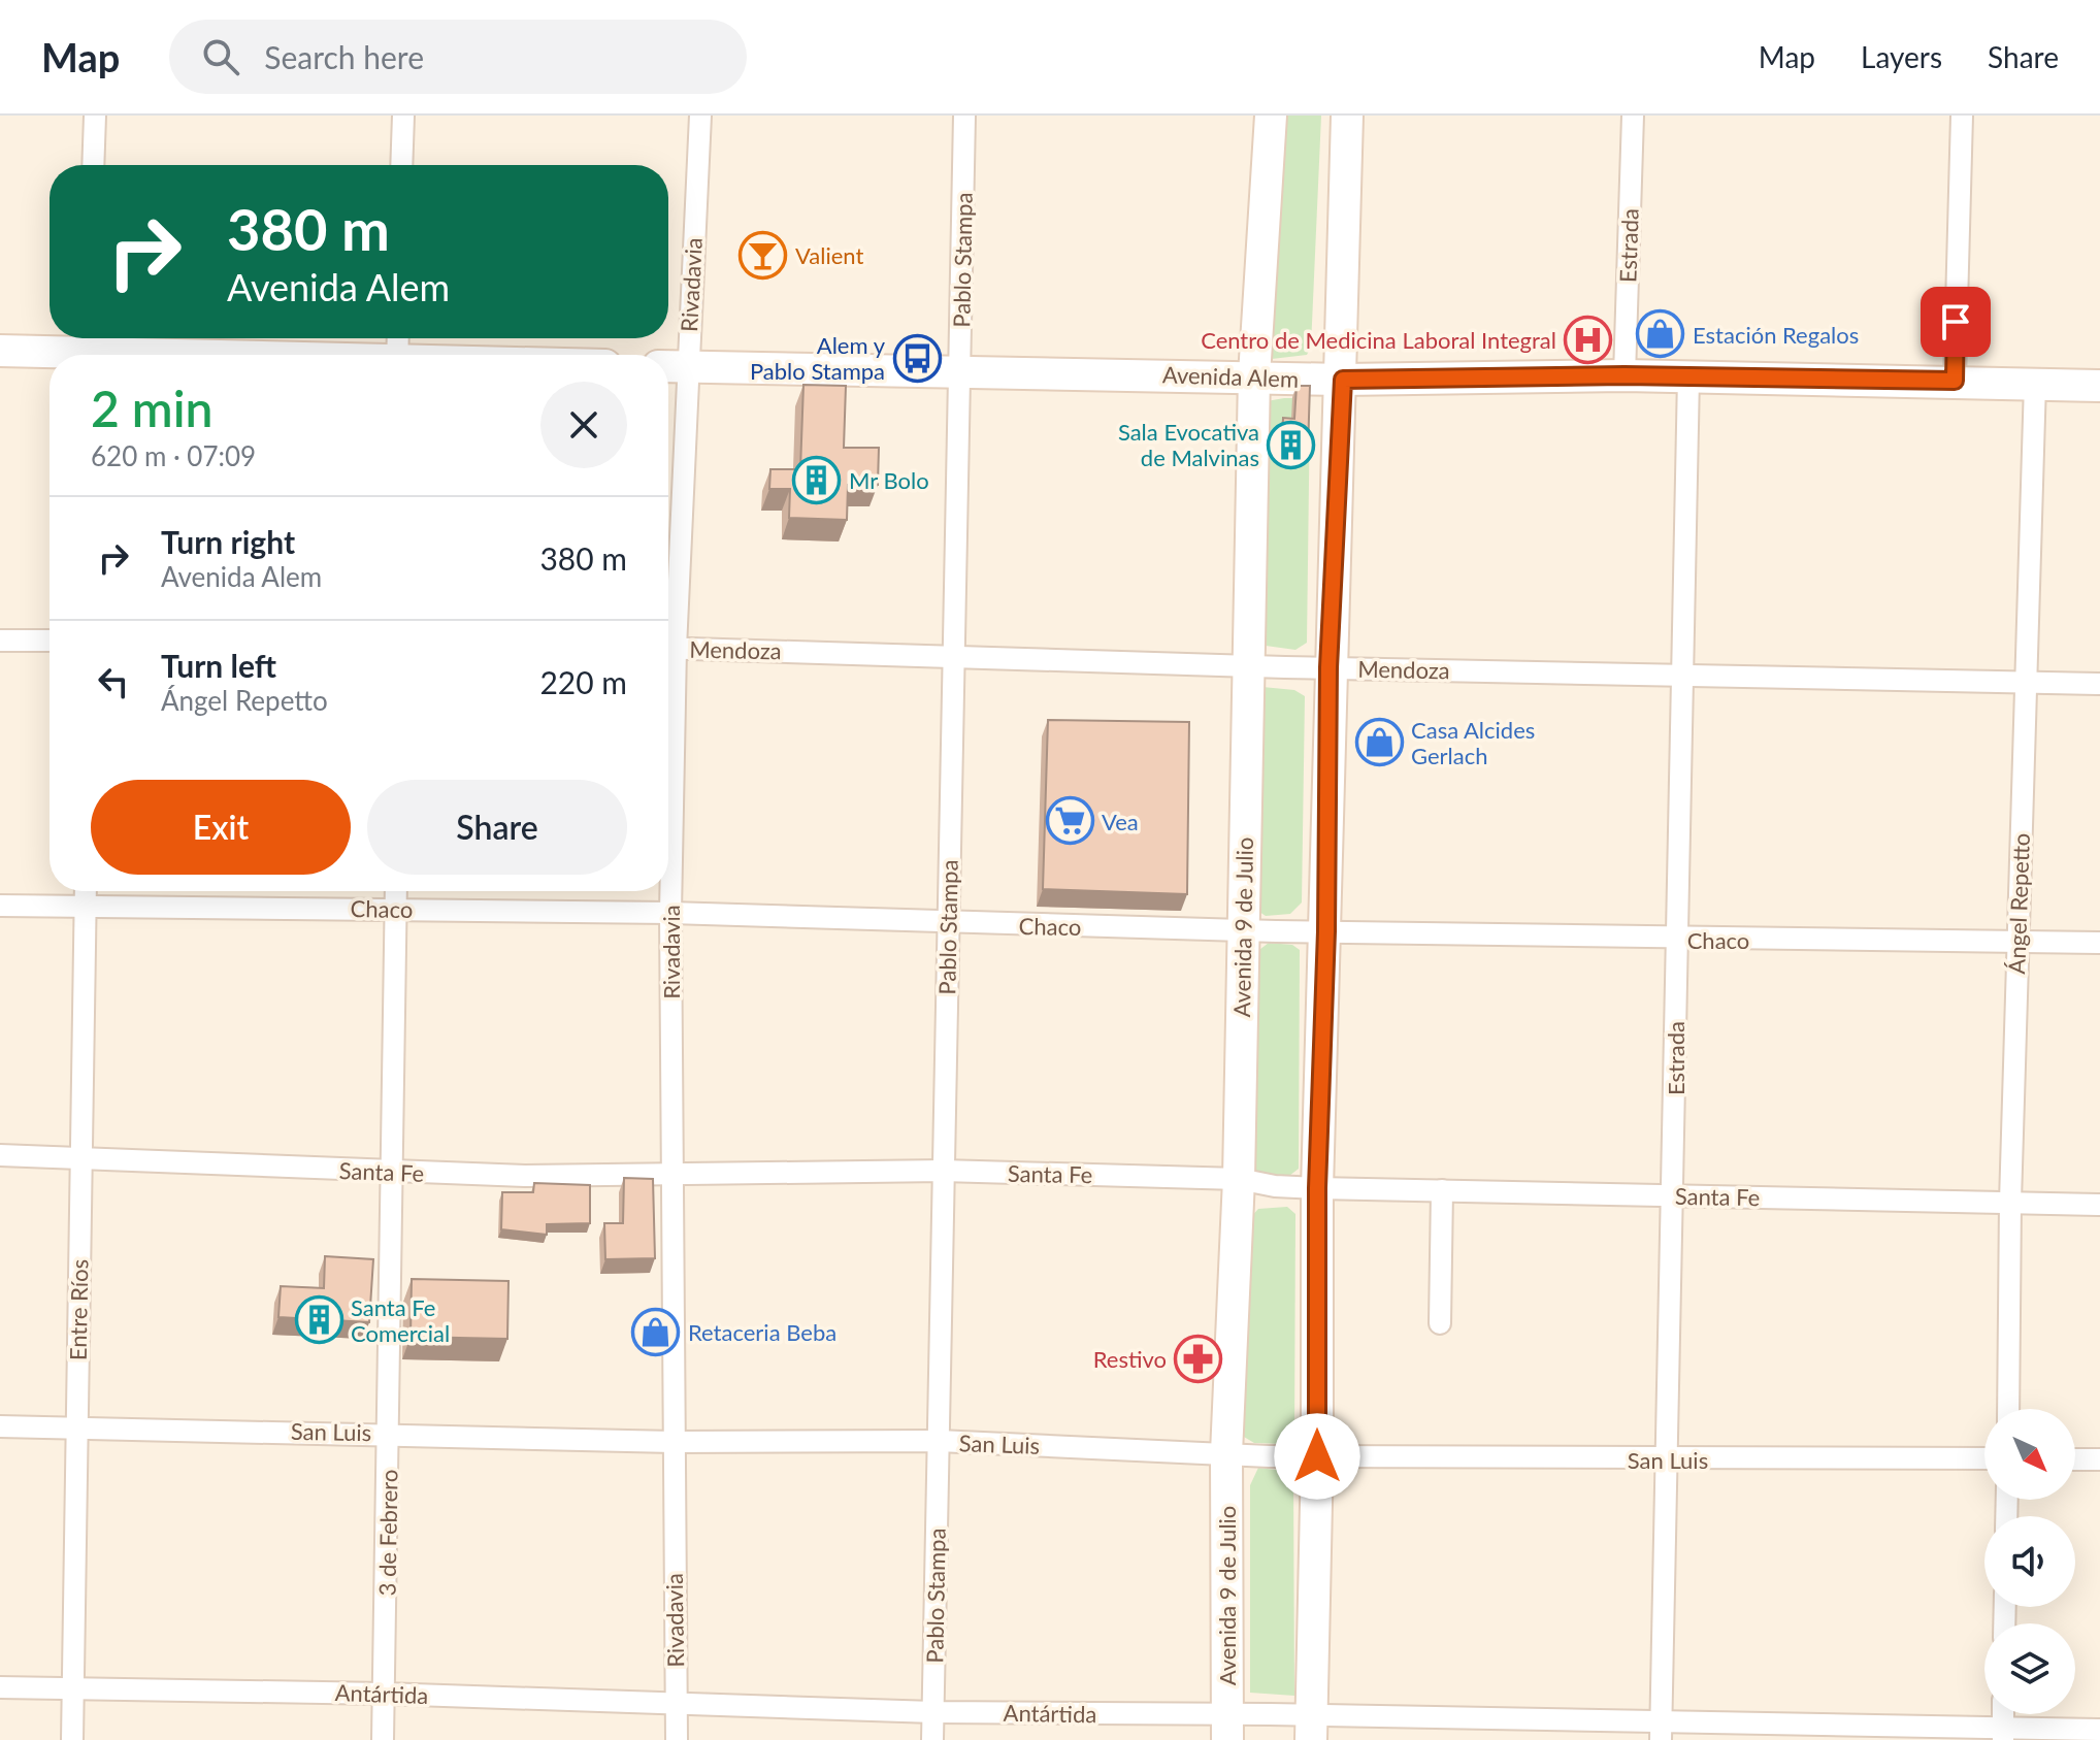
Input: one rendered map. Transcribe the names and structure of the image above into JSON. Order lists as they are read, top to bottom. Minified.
{"streets":{"main road":["Avenida Alem","Avenida 9 de Julio"],"street":["Estrada","Pablo Stampa","Rivadavia","Mendoza","Ángel Repetto","Chaco","Santa Fe","Entre Ríos","San Luis","3 de Febrero","Antártida"]},"crossings":[["Estrada","Avenida Alem"],["Estrada","Mendoza"],["Estrada","Chaco"],["Estrada","Santa Fe"],["Estrada","San Luis"],["Estrada","Antártida"],["Pablo Stampa","Avenida Alem"],["Pablo Stampa","Mendoza"],["Pablo Stampa","Chaco"],["Pablo Stampa","Santa Fe"],["Pablo Stampa","San Luis"],["Pablo Stampa","Antártida"],["Rivadavia","Avenida Alem"],["Rivadavia","Chaco"],["Rivadavia","Santa Fe"],["Rivadavia","San Luis"],["Rivadavia","Antártida"],["Avenida Alem","Ángel Repetto"],["Avenida Alem","Avenida 9 de Julio"],["Mendoza","Ángel Repetto"],["Mendoza","Avenida 9 de Julio"],["Ángel Repetto","Chaco"],["Ángel Repetto","Santa Fe"],["Chaco","Avenida 9 de Julio"],["Chaco","Entre Ríos"],["Chaco","3 de Febrero"],["Avenida 9 de Julio","Santa Fe"],["Avenida 9 de Julio","San Luis"],["Avenida 9 de Julio","Antártida"],["Santa Fe","Entre Ríos"],["Santa Fe","3 de Febrero"],["Entre Ríos","San Luis"],["Entre Ríos","Antártida"],["San Luis","3 de Febrero"],["3 de Febrero","Antártida"]],"places":{"bar":["Valient"],"shop":["Estación Regalos","Casa Alcides Gerlach","Retaceria Beba"],"hospital":["Centro de Medicina Laboral Integral"],"bus stop":["Alem y Pablo Stampa"],"building":["Sala Evocativa de Malvinas","Mr Bolo","Santa Fe Comercial"],"supermarket":["Vea"],"pharmacy":["Restivo"]},"north":"bottom right","page":{"header":"Map","search":"Search here","nav":["Map","Layers","Share"],"turn":["380 m","Avenida Alem"],"heading":["2 min","620 m · 07:09"],"list":[{"name":"Turn right","note":"Avenida Alem","value":"380 m"},{"name":"Turn left","note":"Ángel Repetto","value":"220 m"}],"buttons":["Exit","Share"]}}
